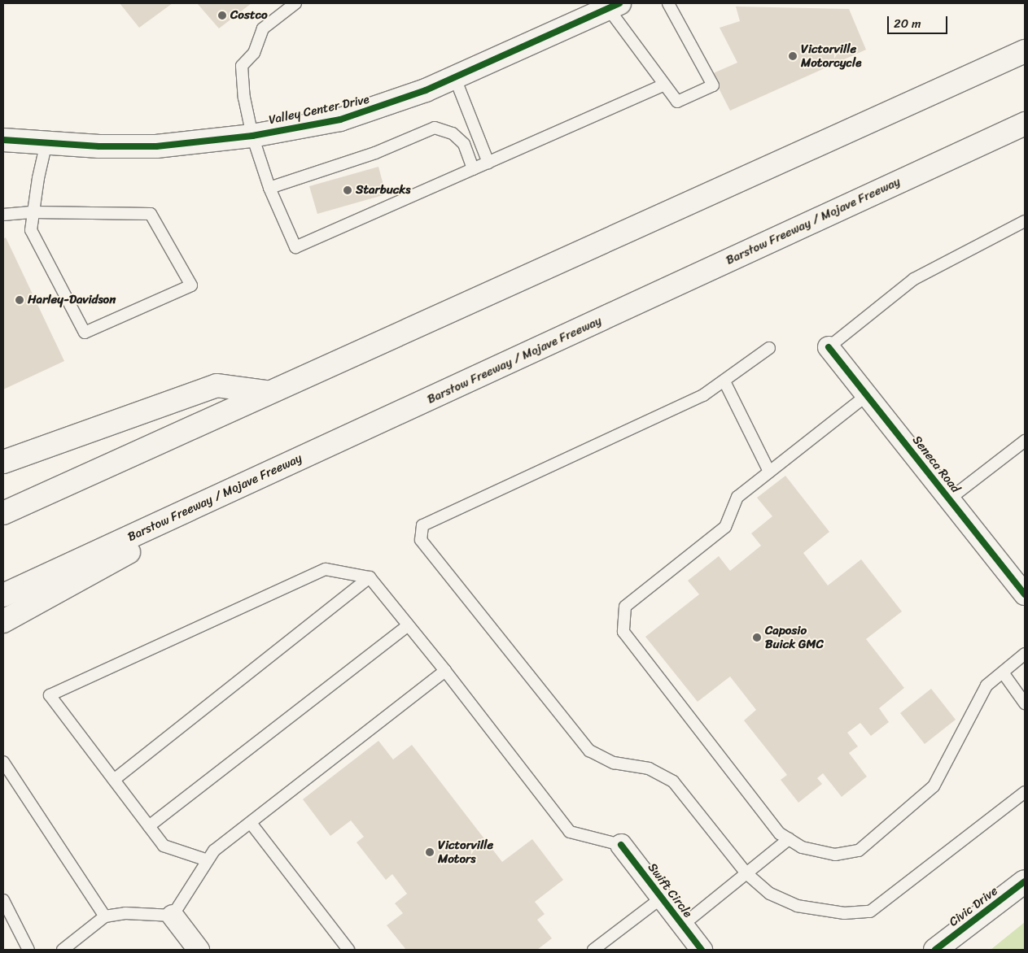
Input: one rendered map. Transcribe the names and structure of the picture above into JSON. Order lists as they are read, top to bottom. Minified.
{"streets":{"main road":["Valley Center Drive","Barstow Freeway / Mojave Freeway","Civic Drive"],"street":["Seneca Road","Swift Circle"]},"places":["Costco","Victorville Motorcycle","Starbucks","Harley-Davidson","Caposio Buick GMC","Victorville Motors"],"scale_bar":"20 m"}
